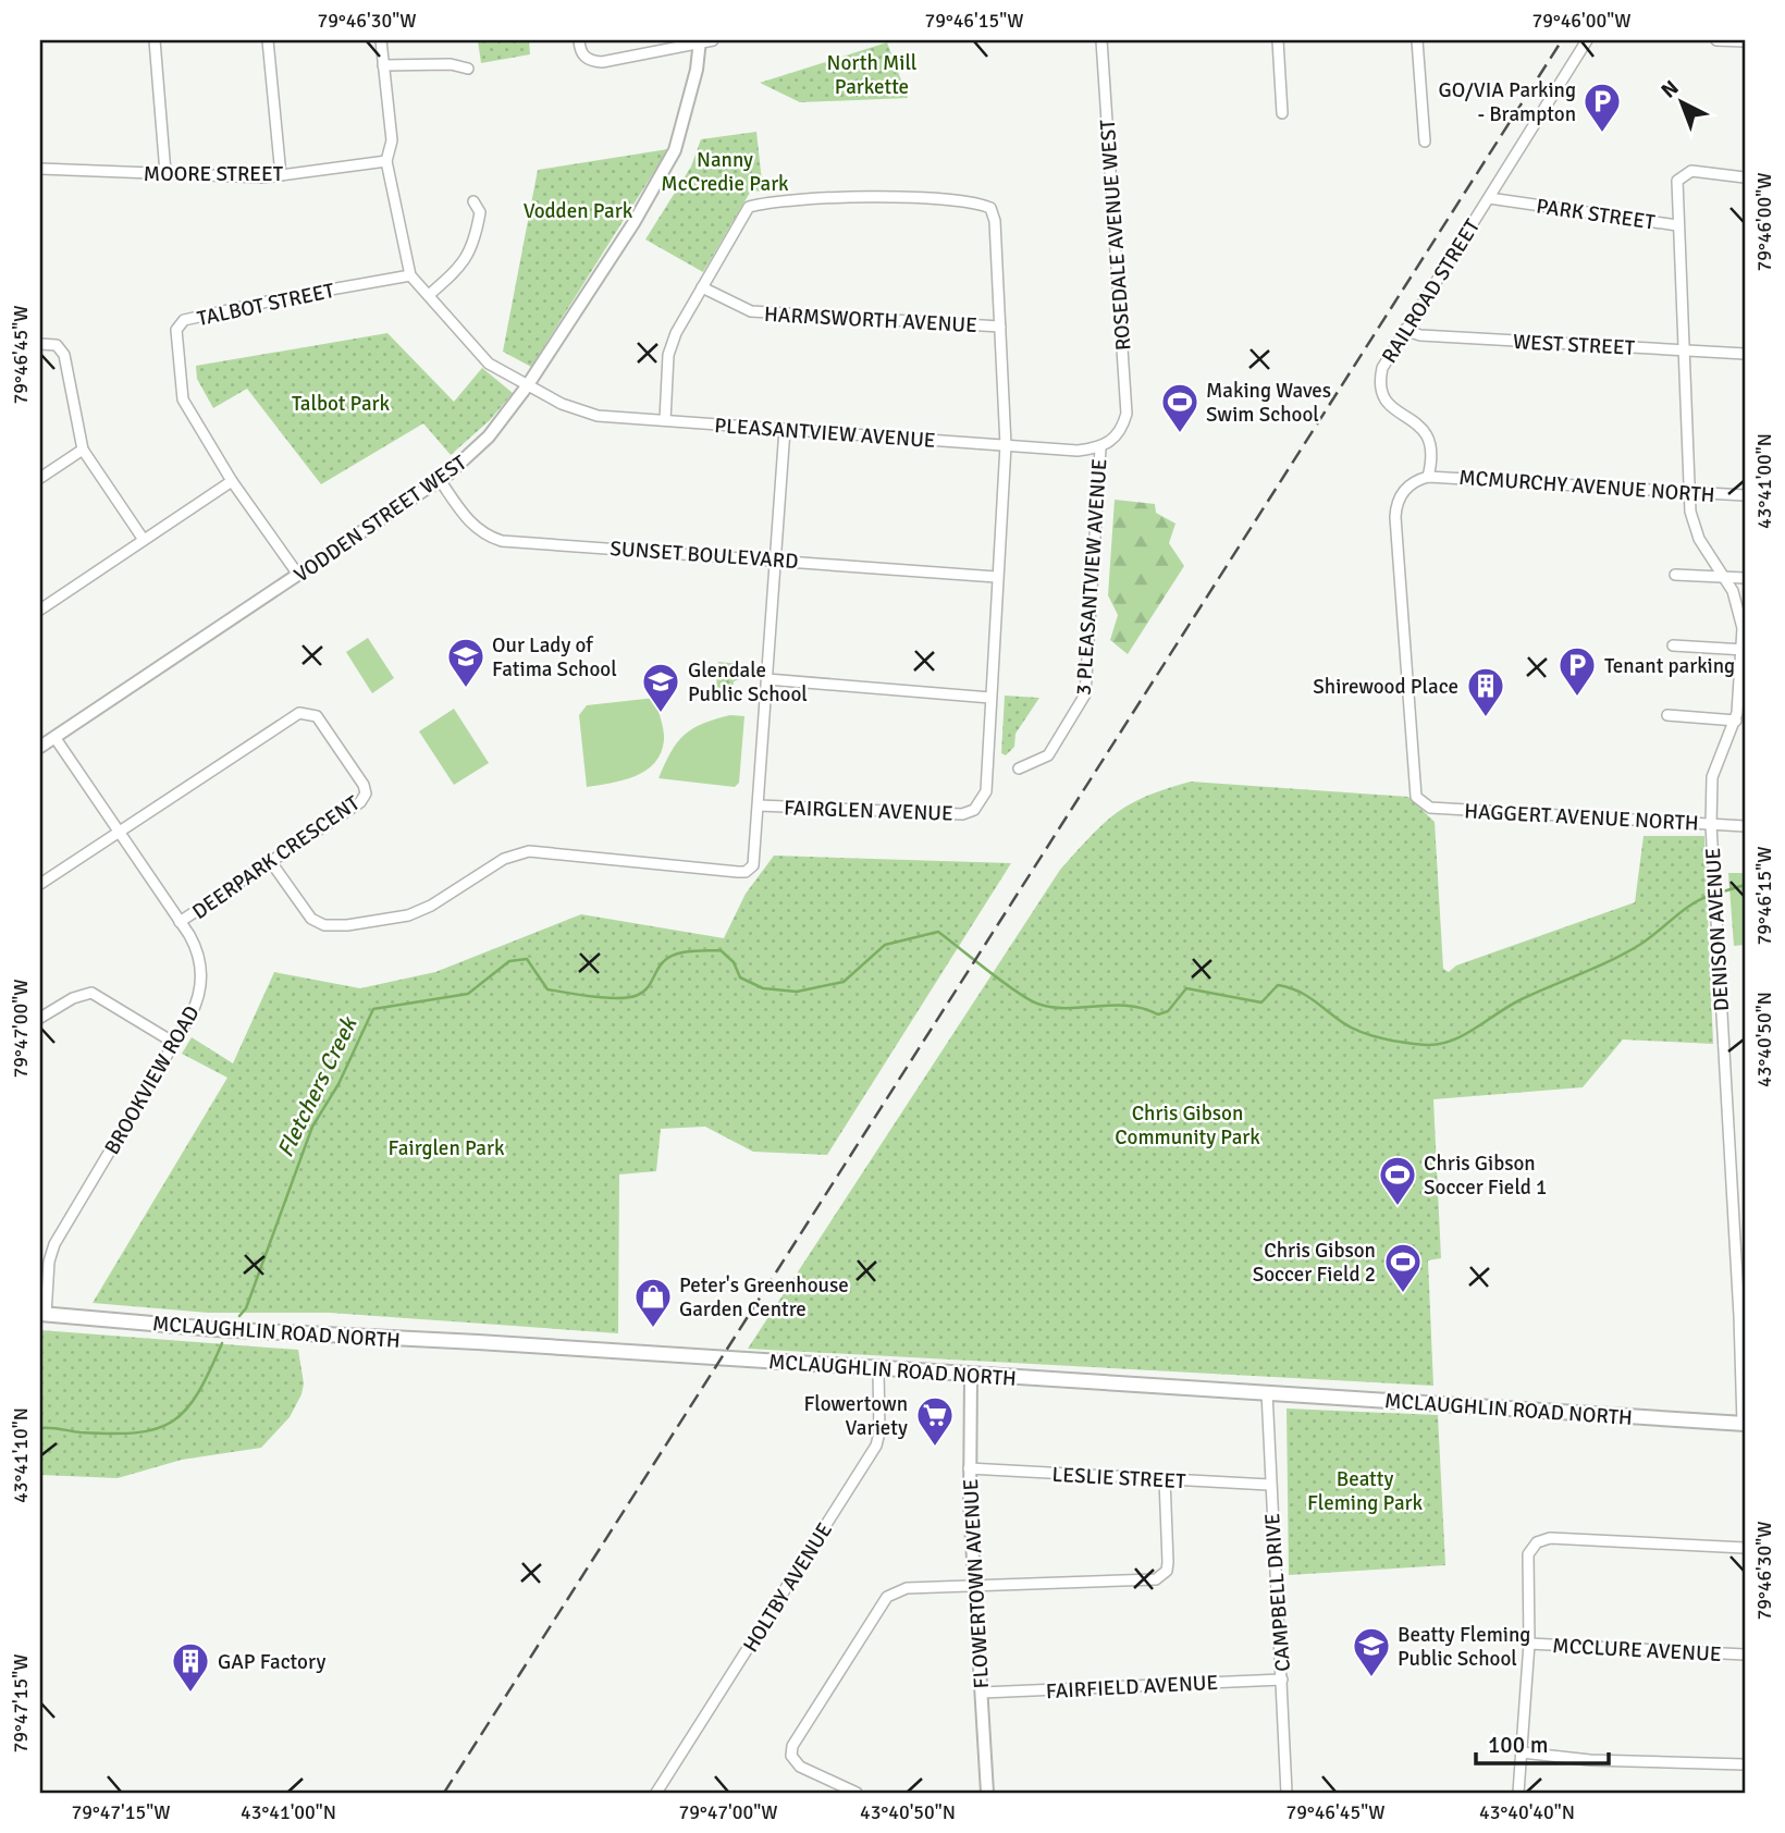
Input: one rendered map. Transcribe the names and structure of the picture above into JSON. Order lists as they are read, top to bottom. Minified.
{"streets":{"main road":["MCLAUGHLIN ROAD NORTH"],"street":["MOORE STREET","PARK STREET","ROSEDALE AVENUE WEST","RAILROAD STREET","TALBOT STREET","HARMSWORTH AVENUE","WEST STREET","PLEASANTVIEW AVENUE","MCMURCHY AVENUE NORTH","VODDEN STREET WEST","SUNSET BOULEVARD","3 PLEASANTVIEW AVENUE","FAIRGLEN AVENUE","HAGGERT AVENUE NORTH","DEERPARK CRESCENT","DENISON AVENUE","BROOKVIEW ROAD","LESLIE STREET","FLOWERTOWN AVENUE","HOLTBY AVENUE","CAMPBELL DRIVE","MCCLURE AVENUE","FAIRFIELD AVENUE"]},"crossings":[["PARK STREET","RAILROAD STREET"],["PARK STREET","DENISON AVENUE"],["ROSEDALE AVENUE WEST","PLEASANTVIEW AVENUE"],["ROSEDALE AVENUE WEST","3 PLEASANTVIEW AVENUE"],["RAILROAD STREET","WEST STREET"],["RAILROAD STREET","MCMURCHY AVENUE NORTH"],["RAILROAD STREET","HAGGERT AVENUE NORTH"],["TALBOT STREET","PLEASANTVIEW AVENUE"],["TALBOT STREET","VODDEN STREET WEST"],["HARMSWORTH AVENUE","FAIRGLEN AVENUE"],["WEST STREET","DENISON AVENUE"],["PLEASANTVIEW AVENUE","VODDEN STREET WEST"],["PLEASANTVIEW AVENUE","3 PLEASANTVIEW AVENUE"],["PLEASANTVIEW AVENUE","FAIRGLEN AVENUE"],["MCMURCHY AVENUE NORTH","HAGGERT AVENUE NORTH"],["MCMURCHY AVENUE NORTH","DENISON AVENUE"],["VODDEN STREET WEST","SUNSET BOULEVARD"],["VODDEN STREET WEST","BROOKVIEW ROAD"],["SUNSET BOULEVARD","FAIRGLEN AVENUE"],["FAIRGLEN AVENUE","DEERPARK CRESCENT"],["HAGGERT AVENUE NORTH","DENISON AVENUE"],["DEERPARK CRESCENT","BROOKVIEW ROAD"],["DENISON AVENUE","MCLAUGHLIN ROAD NORTH"],["BROOKVIEW ROAD","MCLAUGHLIN ROAD NORTH"],["MCLAUGHLIN ROAD NORTH","FLOWERTOWN AVENUE"],["MCLAUGHLIN ROAD NORTH","HOLTBY AVENUE"],["MCLAUGHLIN ROAD NORTH","CAMPBELL DRIVE"],["LESLIE STREET","FLOWERTOWN AVENUE"],["LESLIE STREET","CAMPBELL DRIVE"],["FLOWERTOWN AVENUE","FAIRFIELD AVENUE"],["CAMPBELL DRIVE","FAIRFIELD AVENUE"]],"water":["Fletchers Creek"],"parks":["North Mill Parkette","Nanny McCredie Park","Vodden Park","Talbot Park","Chris Gibson Community Park","Fairglen Park","Beatty Fleming Park"],"places":{"parking":["GO/VIA Parking - Brampton","Tenant parking"],"sports":["Making Waves Swim School","Chris Gibson Soccer Field 1","Chris Gibson Soccer Field 2"],"school or university":["Our Lady of Fatima School","Glendale Public School","Beatty Fleming Public School"],"building":["Shirewood Place","GAP Factory"],"shop":["Peter's Greenhouse Garden Centre"],"supermarket":["Flowertown Variety"]},"scale_bar":"100 m","north":"top left","coordinates":["79°46'30\"W","79°46'15\"W","79°46'00\"W","79°46'45\"W","43°41'00\"N","79°47'00\"W","43°40'50\"N","43°41'10\"N","79°47'15\"W","43°40'40\"N"]}
